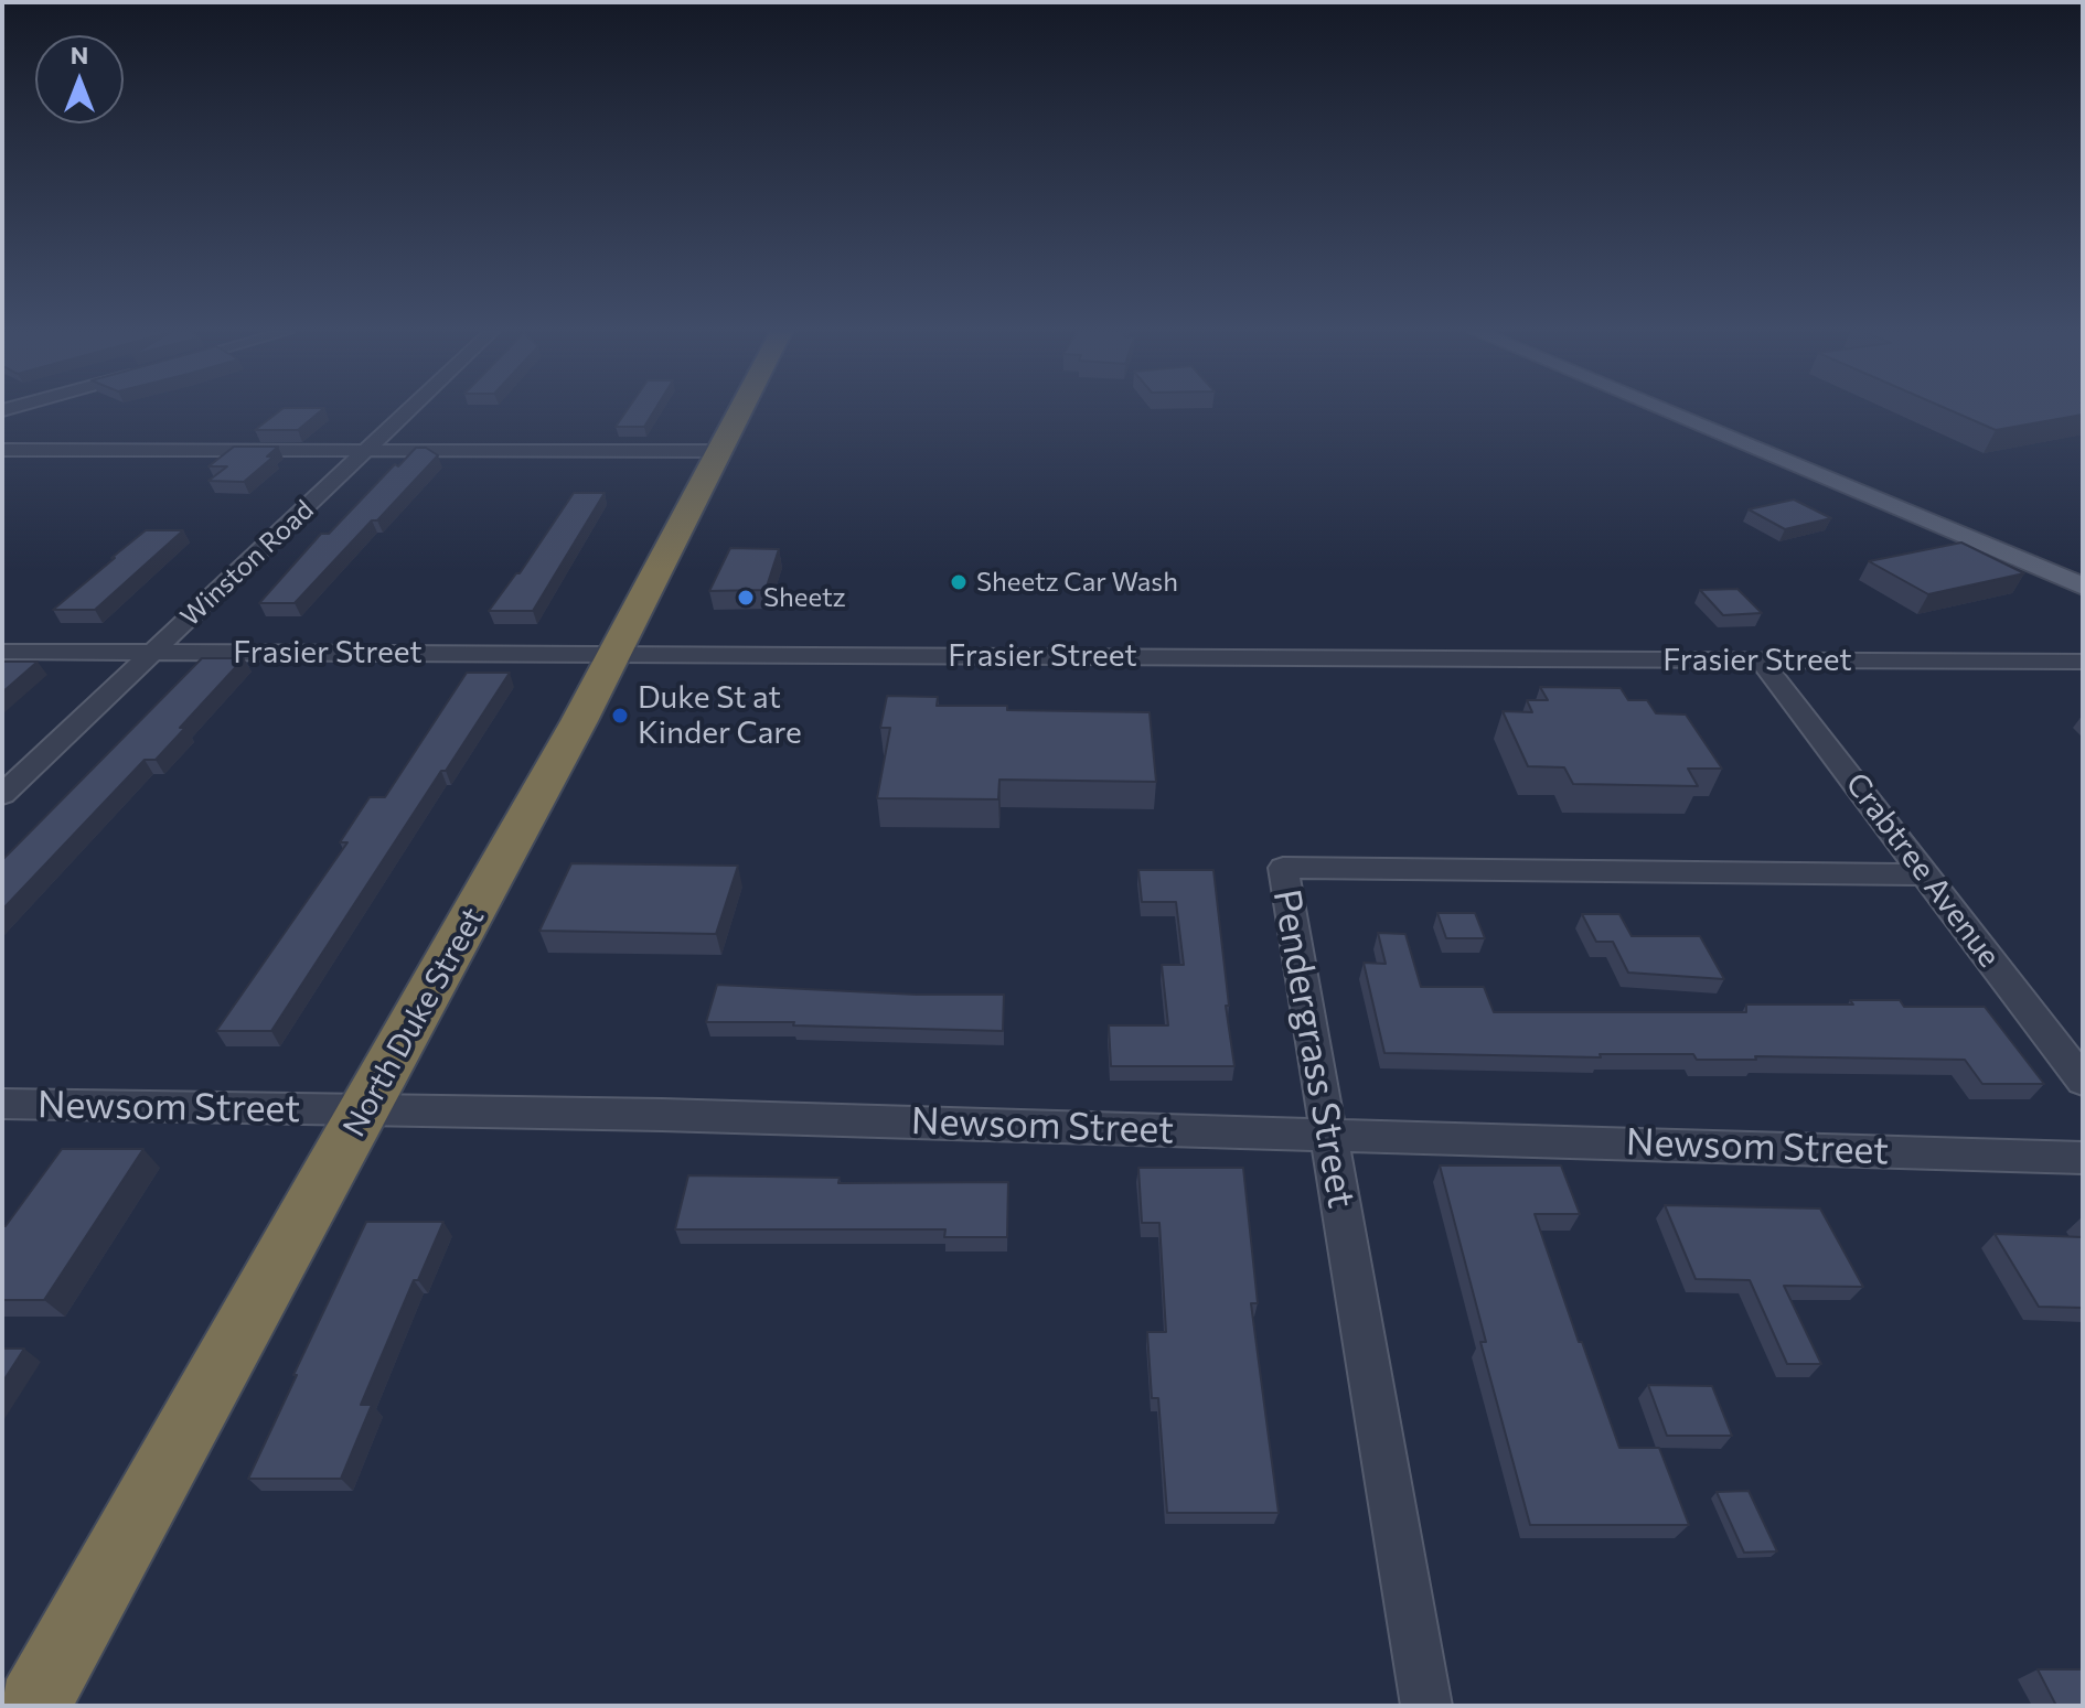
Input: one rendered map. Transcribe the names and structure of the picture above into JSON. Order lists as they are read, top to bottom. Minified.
{"streets":{"highway":["North Duke Street"],"street":["Winston Road","Frasier Street","Crabtree Avenue","Pendergrass Street","Newsom Street"]},"crossings":[["Winston Road","Frasier Street"],["Frasier Street","Crabtree Avenue"],["Frasier Street","North Duke Street"],["Crabtree Avenue","Pendergrass Street"],["North Duke Street","Newsom Street"],["Pendergrass Street","Newsom Street"]],"places":["Sheetz Car Wash","Sheetz","Duke St at Kinder Care"],"north":"top"}
